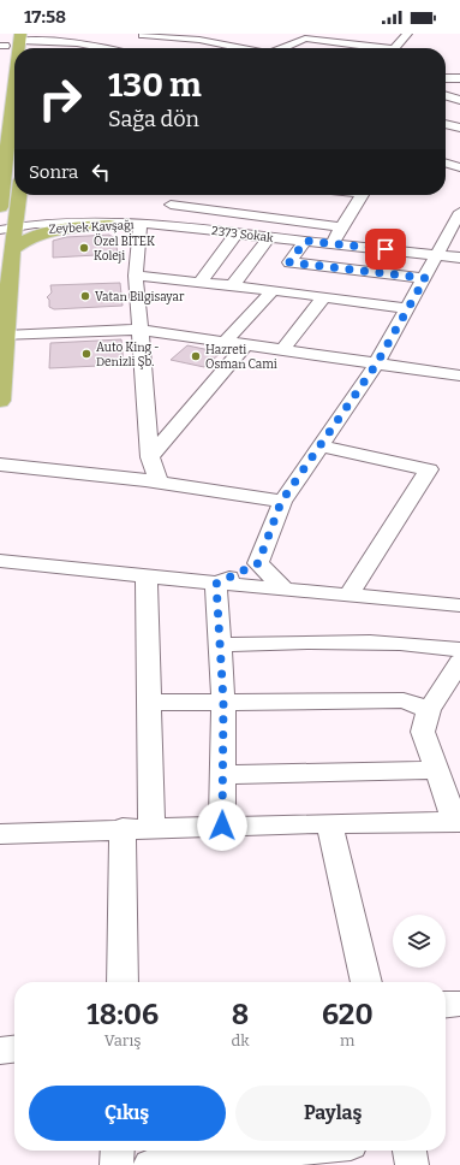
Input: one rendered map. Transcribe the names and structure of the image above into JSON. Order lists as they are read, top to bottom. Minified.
{"streets":{"street":["Zeybek Kavşağı","2373 Sokak"]},"crossings":[["Zeybek Kavşağı","2373 Sokak"]],"places":["Özel BİTEK Koleji","Vatan Bilgisayar","Auto King - Denizli Şb.","Hazreti Osman Cami"],"page":{"status":"17:58","turn":["130 m","Sağa dön"],"then":"Sonra","eta":["18:06","Varış","8","dk","620","m"],"buttons":["Çıkış","Paylaş"]}}
